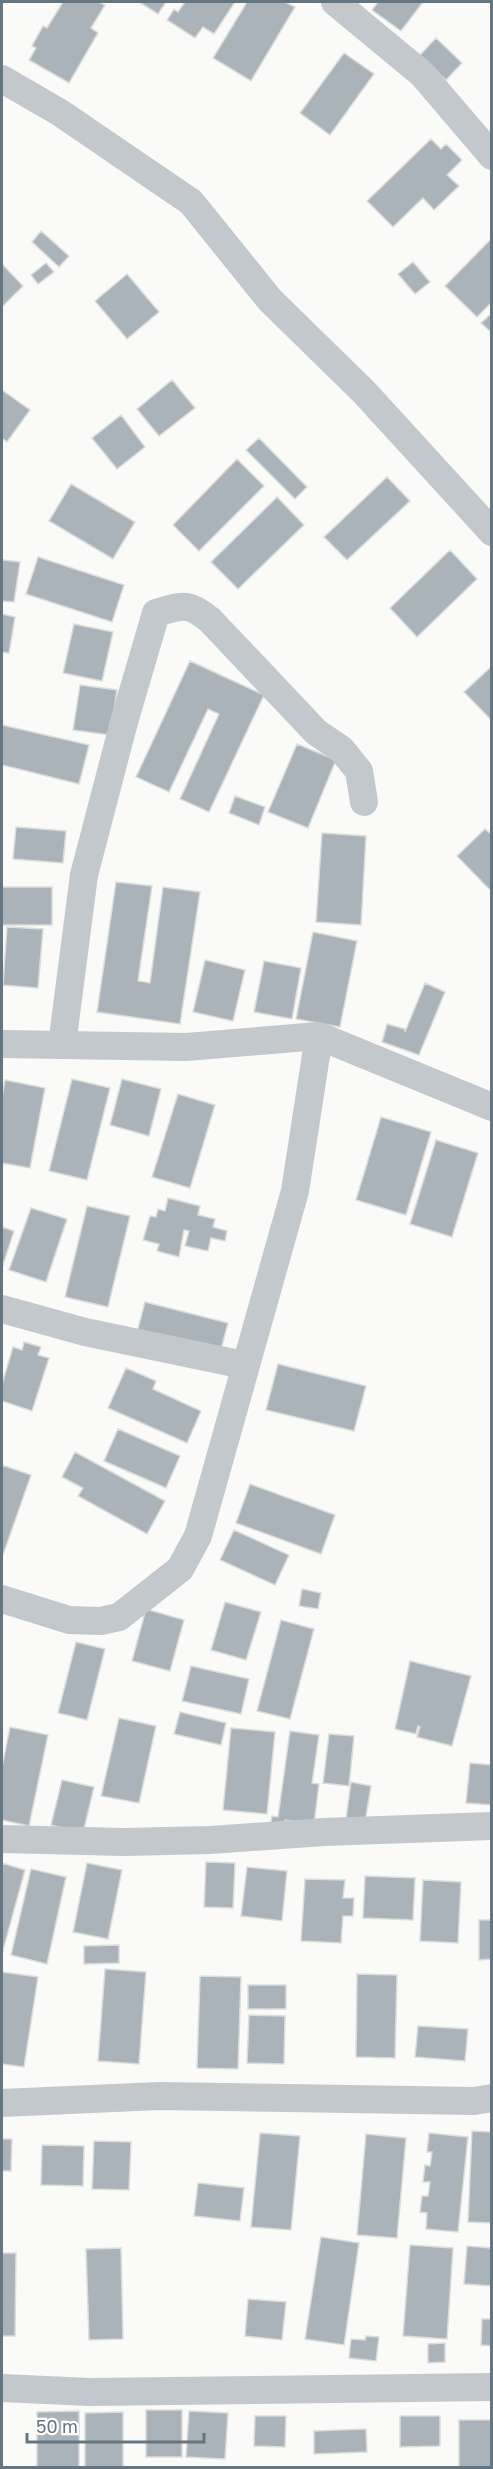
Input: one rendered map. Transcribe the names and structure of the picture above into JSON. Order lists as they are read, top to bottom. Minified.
{"scale_bar":"50 m"}
